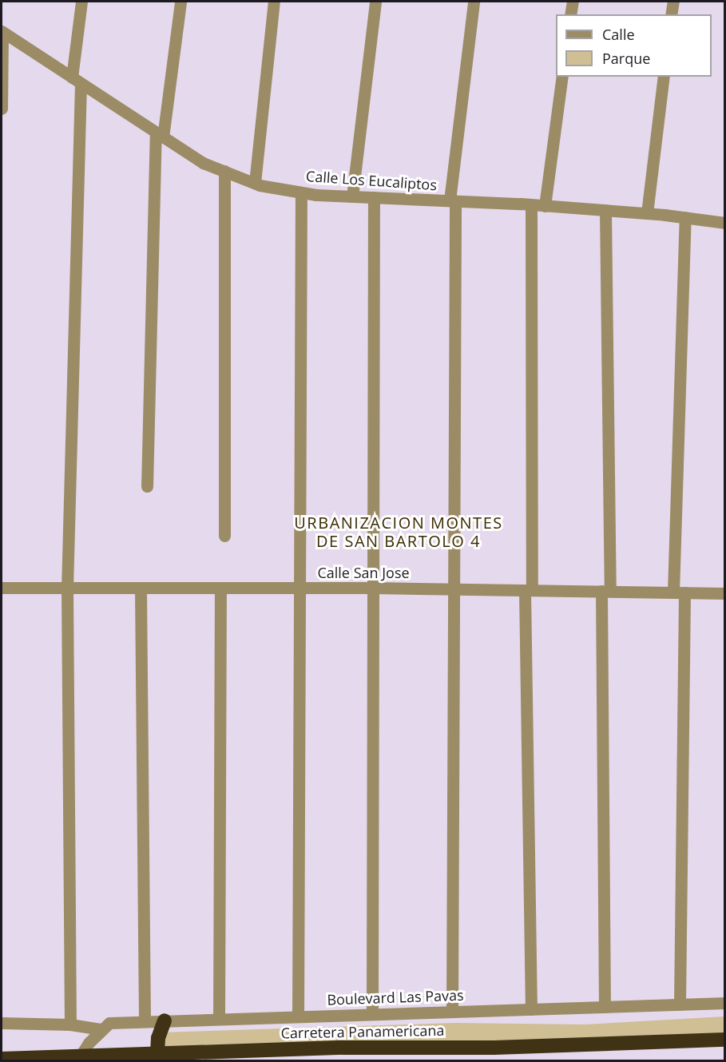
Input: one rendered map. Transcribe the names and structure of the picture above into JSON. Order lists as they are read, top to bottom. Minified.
{"streets":{"highway":["Carretera Panamericana"],"street":["Calle Los Eucaliptos","Calle San Jose","Boulevard Las Pavas"]},"districts":["URBANIZACION MONTES DE SAN BARTOLO 4"],"legend":["Calle","Parque"]}
